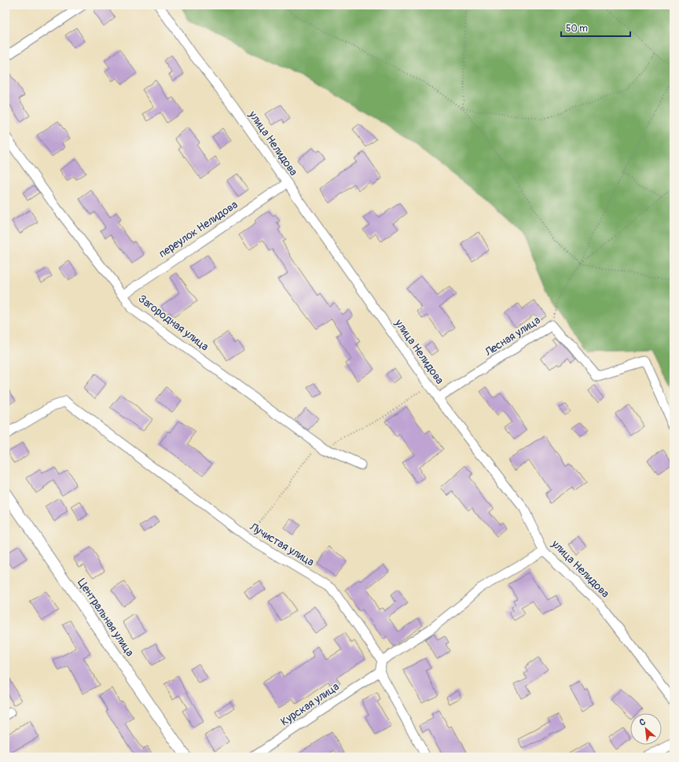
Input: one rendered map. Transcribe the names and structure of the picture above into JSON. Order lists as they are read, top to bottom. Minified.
{"streets":{"street":["улица Нелидова","переулок Нелидова","Загородная улица","Лесная улица","Лучистая улица","Центральная улица","Курская улица"]},"crossings":[["улица Нелидова","переулок Нелидова"],["улица Нелидова","Лесная улица"],["переулок Нелидова","Загородная улица"]],"scale_bar":"50 m","north":"top left"}
